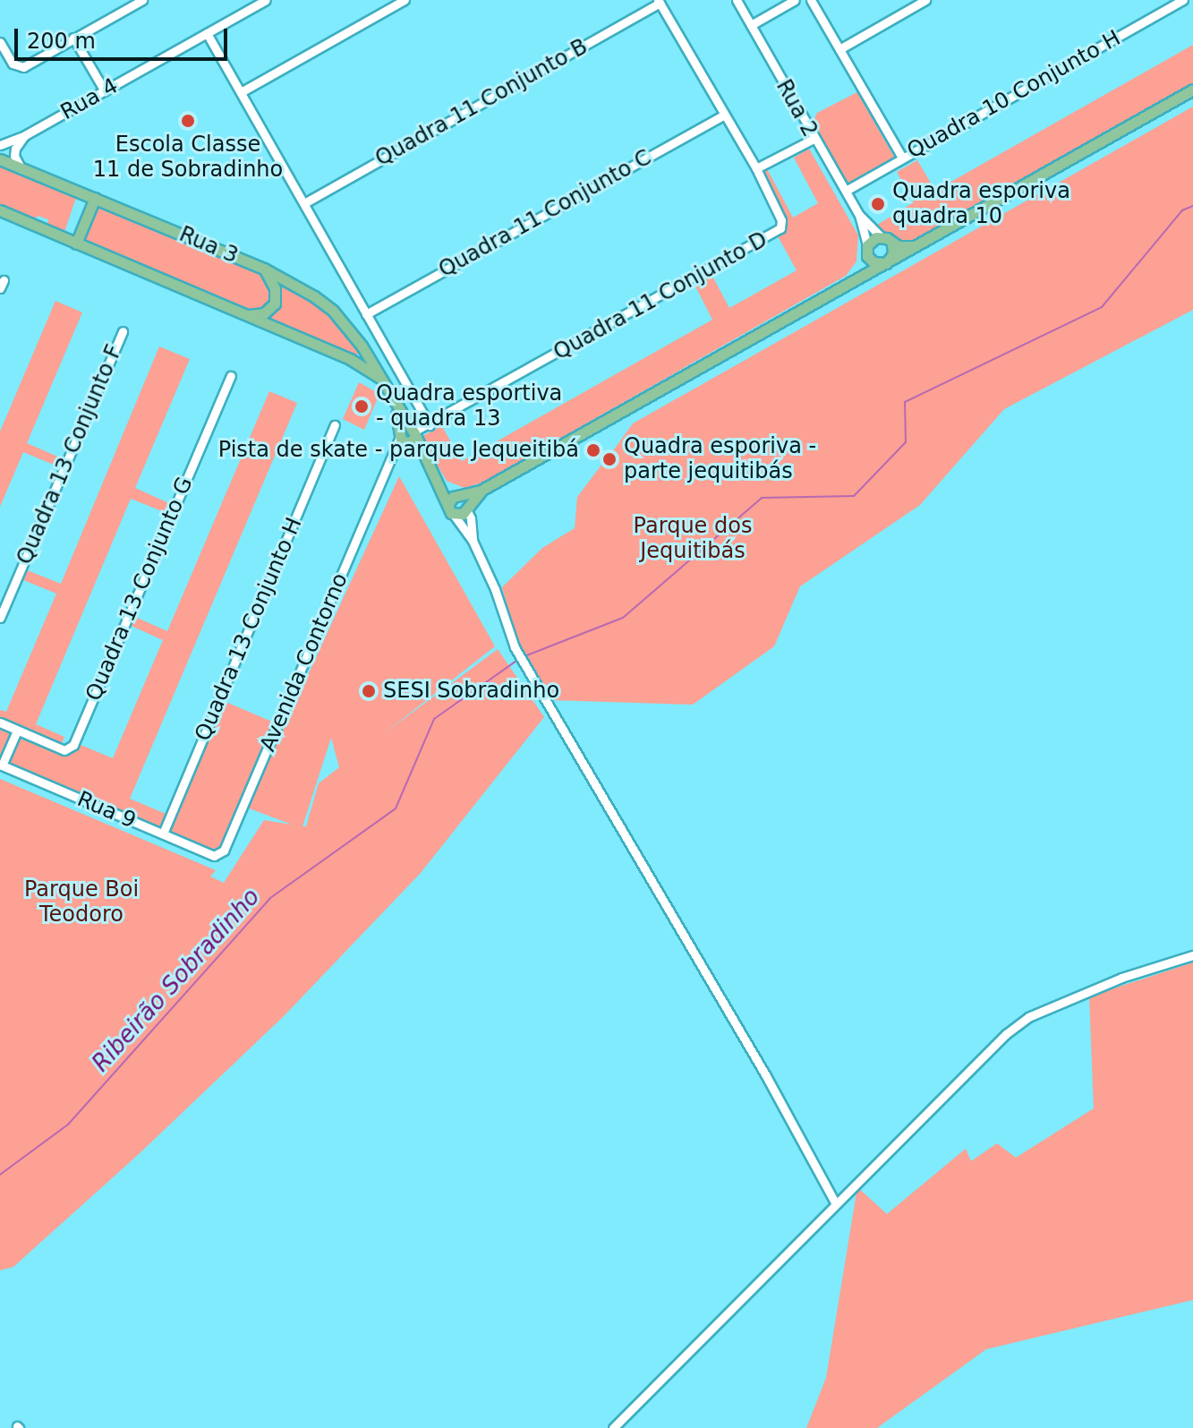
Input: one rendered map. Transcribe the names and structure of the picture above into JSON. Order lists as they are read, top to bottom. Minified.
{"streets":{"main road":["Rua 3"],"street":["Quadra 10 Conjunto H","Rua 4","Quadra 11 Conjunto B","Rua 2","Quadra 11 Conjunto C","Quadra 11 Conjunto D","Quadra 13 Conjunto F","Quadra 13 Conjunto G","Quadra 13 Conjunto H","Avenida Contorno","Rua 9"]},"crossings":[["Quadra 10 Conjunto H","Rua 2"],["Rua 3","Quadra 11 Conjunto D"],["Rua 3","Avenida Contorno"],["Quadra 11 Conjunto D","Avenida Contorno"],["Quadra 13 Conjunto H","Rua 9"],["Avenida Contorno","Rua 9"]],"water":["Ribeirão Sobradinho"],"parks":["Parque dos Jequitibás","Parque Boi Teodoro"],"places":["Escola Classe 11 de Sobradinho","Quadra esporiva quadra 10","Quadra esportiva - quadra 13","Pista de skate - parque Jequeitibá","Quadra esporiva - parte jequitibás","SESI Sobradinho"],"scale_bar":"200 m"}
